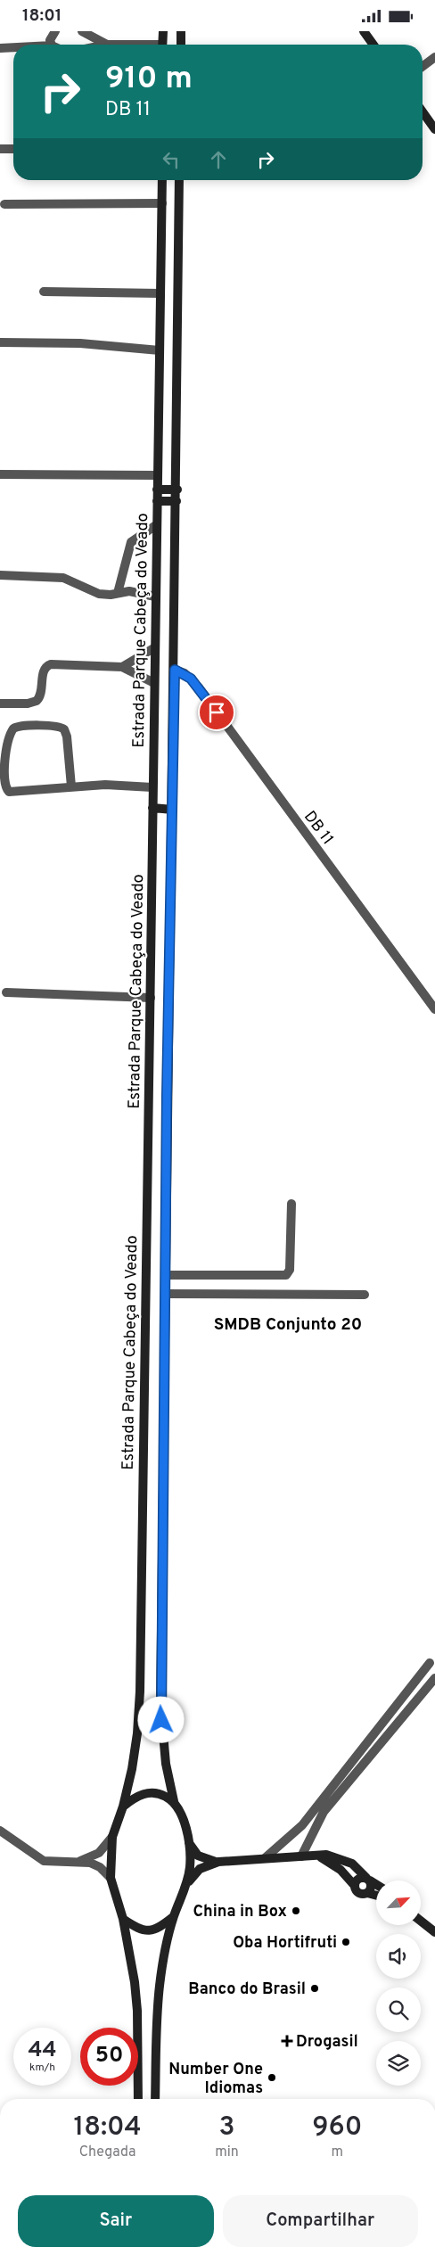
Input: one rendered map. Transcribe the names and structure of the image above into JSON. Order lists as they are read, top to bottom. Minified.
{"streets":{"main road":["Estrada Parque Cabeça do Veado"],"street":["DB 11"]},"crossings":[["Estrada Parque Cabeça do Veado","DB 11"]],"districts":["SMDB Conjunto 20"],"places":{"other":["China in Box","Oba Hortifruti","Banco do Brasil","Number One Idiomas"],"health":["Drogasil"]},"north":"top right","page":{"status":"18:01","turn":["910 m","DB 11"],"speed":"44 km/h","limit":"50","eta":["18:04","Chegada","3","min","960","m"],"buttons":["Sair","Compartilhar"]}}
